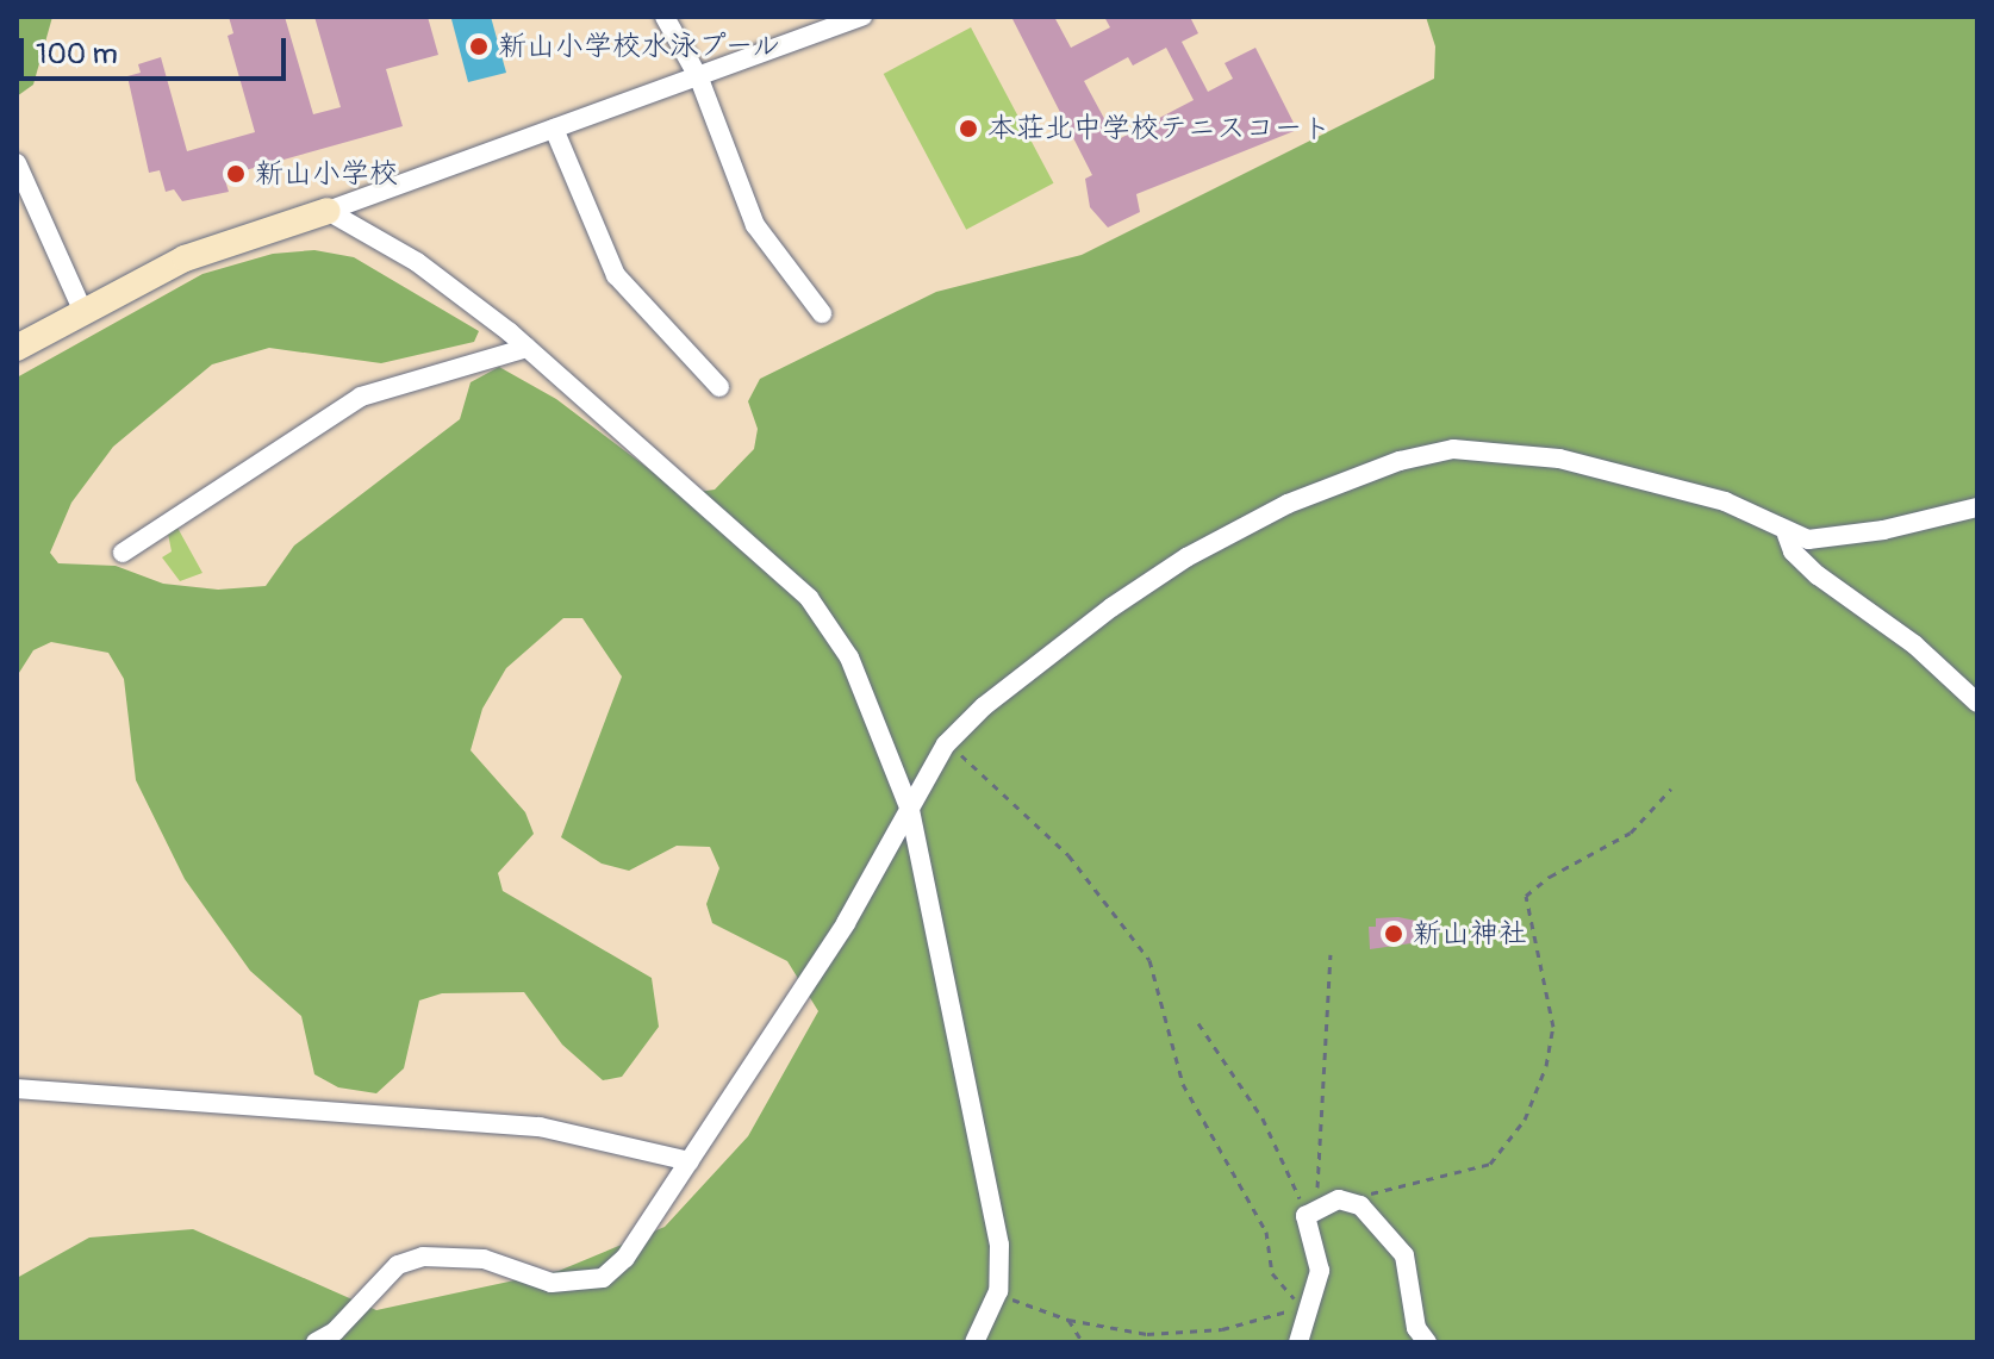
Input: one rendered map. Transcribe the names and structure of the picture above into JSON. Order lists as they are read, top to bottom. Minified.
{"places":["新山小学校水泳プール","本荘北中学校テニスコート","新山小学校","新山神社"],"scale_bar":"100 m"}
